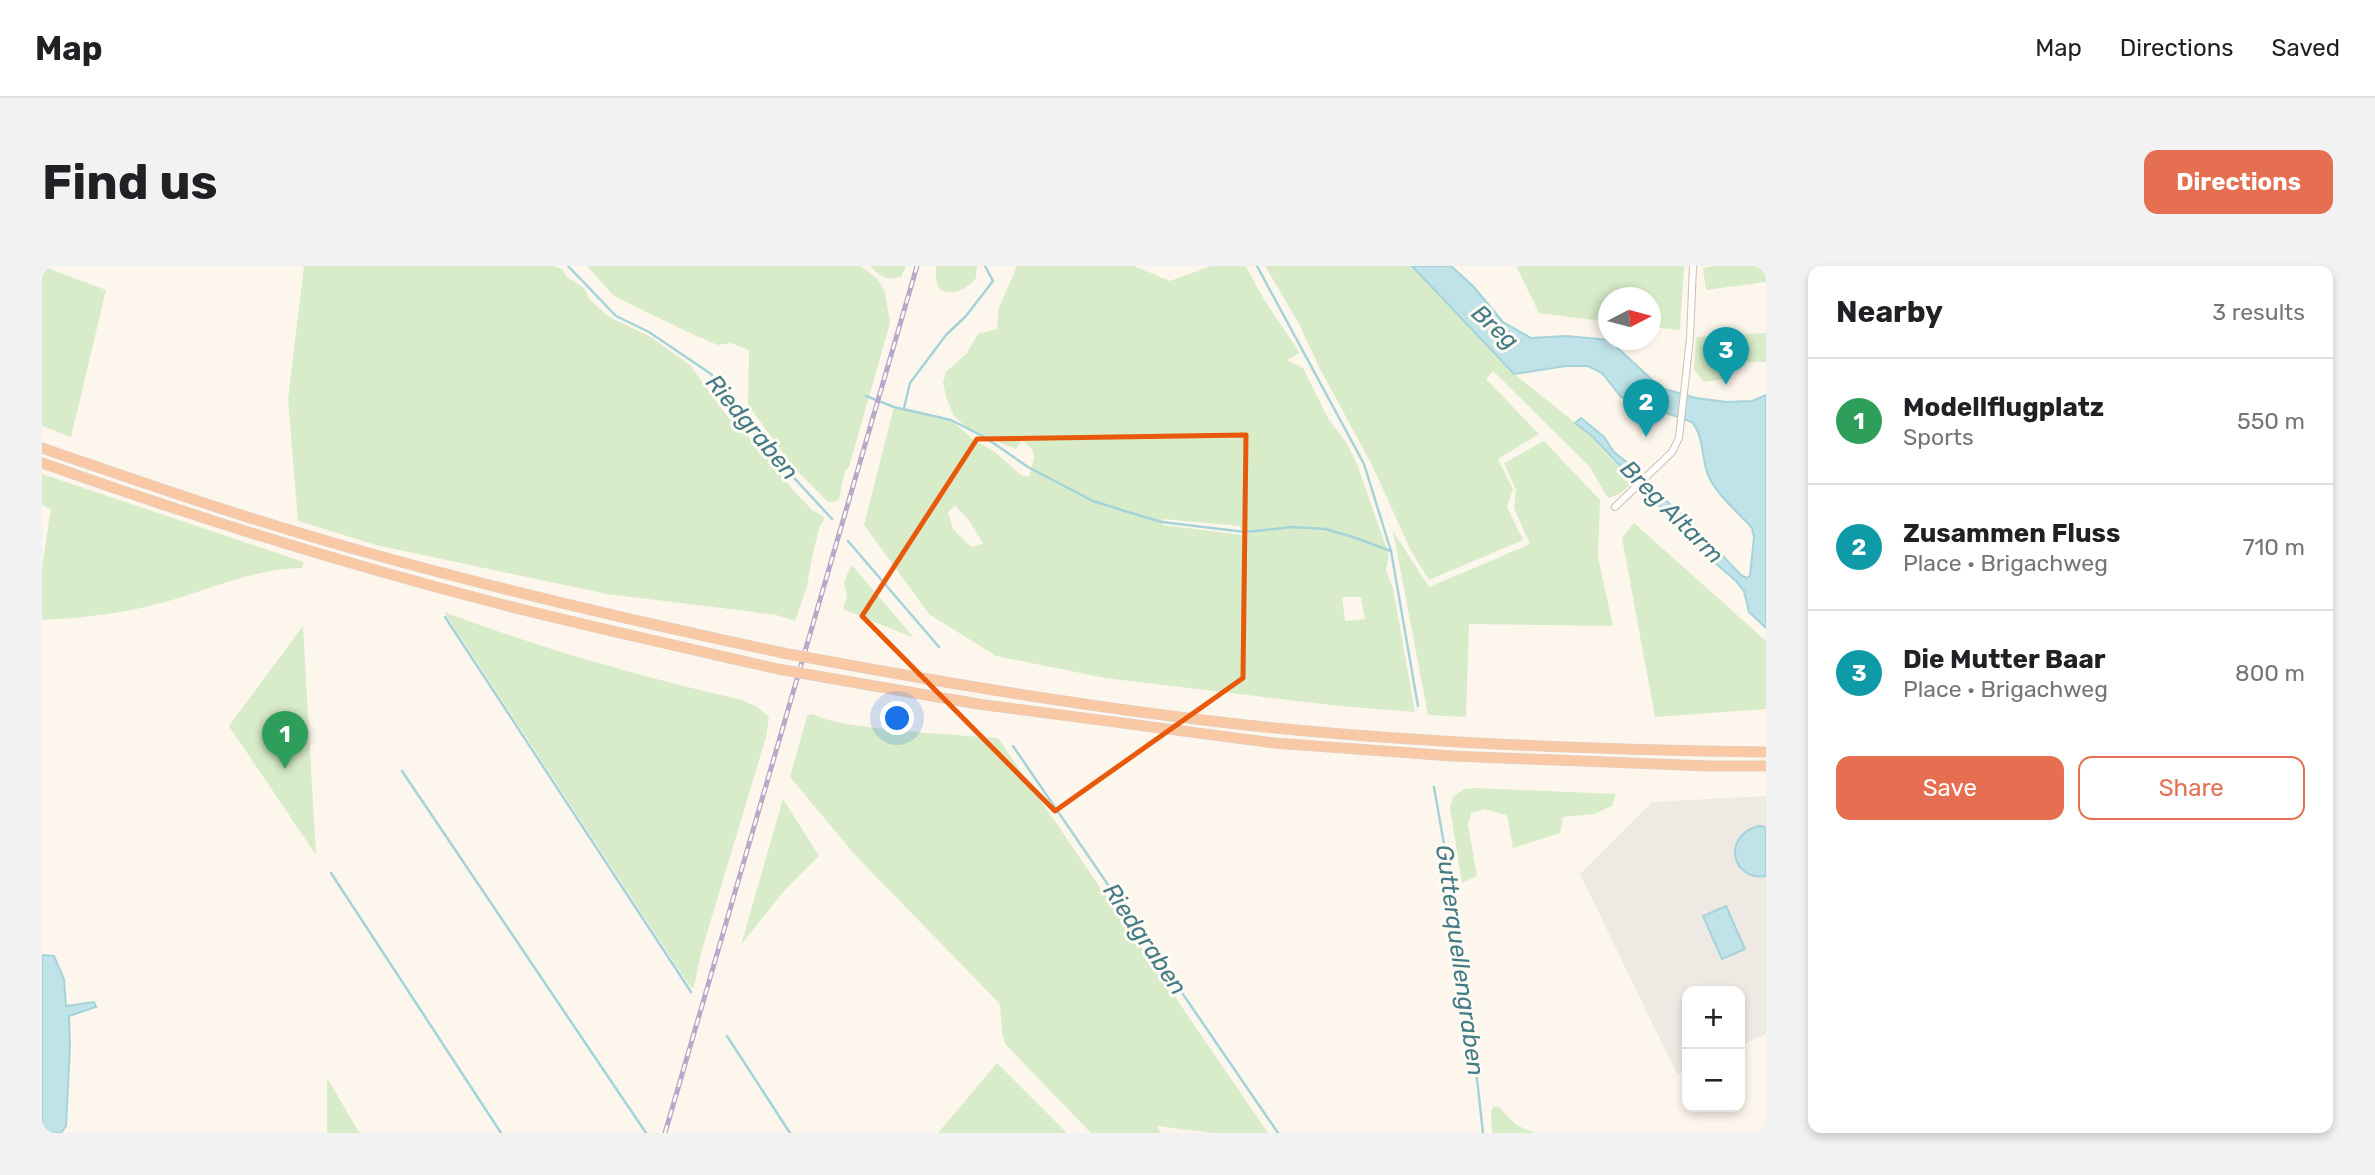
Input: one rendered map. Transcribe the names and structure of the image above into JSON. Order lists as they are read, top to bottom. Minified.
{"water":["Breg","Riedgraben","Breg Altarm","Gutterquellengraben"],"north":"right","page":{"header":"Map","nav":["Map","Directions","Saved"],"buttons":["Directions",["Save","Share"]],"title":"Find us","heading":["Nearby","3 results"],"pins":["3","2","1"],"list":[{"mark":"1","name":"Modellflugplatz","note":"Sports","value":"550 m"},{"mark":"2","name":"Zusammen Fluss","note":"Place · Brigachweg","value":"710 m"},{"mark":"3","name":"Die Mutter Baar","note":"Place · Brigachweg","value":"800 m"}],"map_buttons":["+","−"]}}
